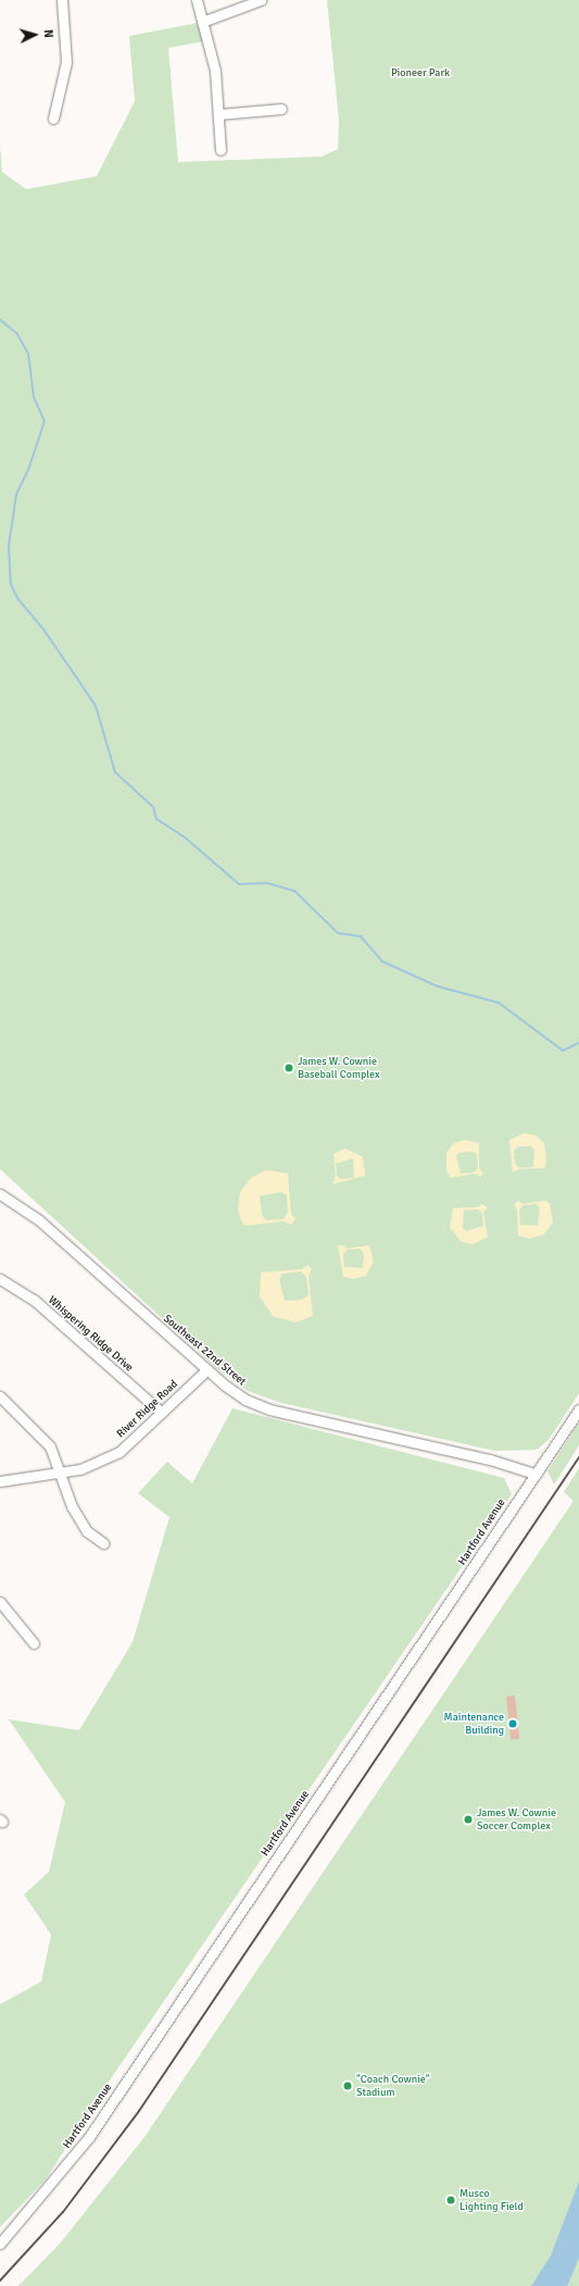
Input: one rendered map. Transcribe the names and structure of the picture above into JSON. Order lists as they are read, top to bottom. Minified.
{"streets":{"street":["Whispering Ridge Drive","Southeast 22nd Street","River Ridge Road","Hartford Avenue"]},"crossings":[["Whispering Ridge Drive","River Ridge Road"],["Southeast 22nd Street","River Ridge Road"],["Southeast 22nd Street","Hartford Avenue"]],"parks":["Pioneer Park"],"places":["James W. Cownie Baseball Complex","Maintenance Building","James W. Cownie Soccer Complex","\"Coach Cownie\" Stadium","Musco Lighting Field"],"north":"right"}
